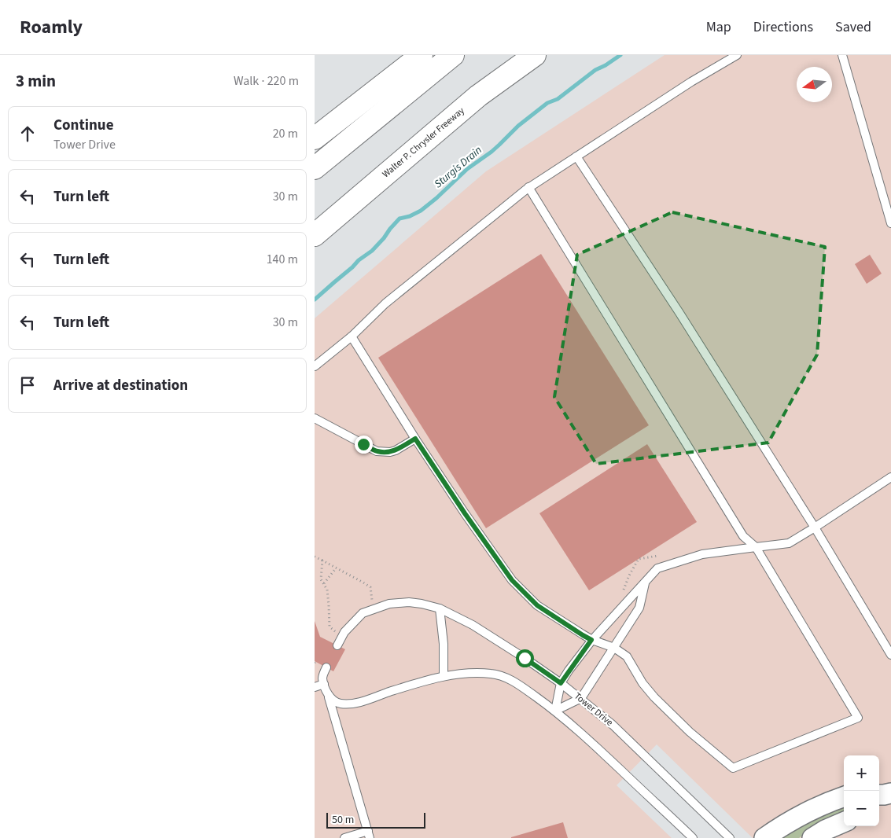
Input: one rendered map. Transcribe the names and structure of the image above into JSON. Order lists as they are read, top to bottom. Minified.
{"streets":{"highway":["Walter P. Chrysler Freeway"],"lane":["Tower Drive"]},"water":["Sturgis Drain"],"scale_bar":"50 m","north":"left","page":{"header":"Roamly","nav":["Map","Directions","Saved"],"heading":["3 min","Walk · 220 m"],"list":[["Continue","Tower Drive","20 m"],["Turn left","30 m"],["Turn left","140 m"],["Turn left","30 m"],"Arrive at destination"],"map_buttons":["+","−"],"scale":"50 m"}}
